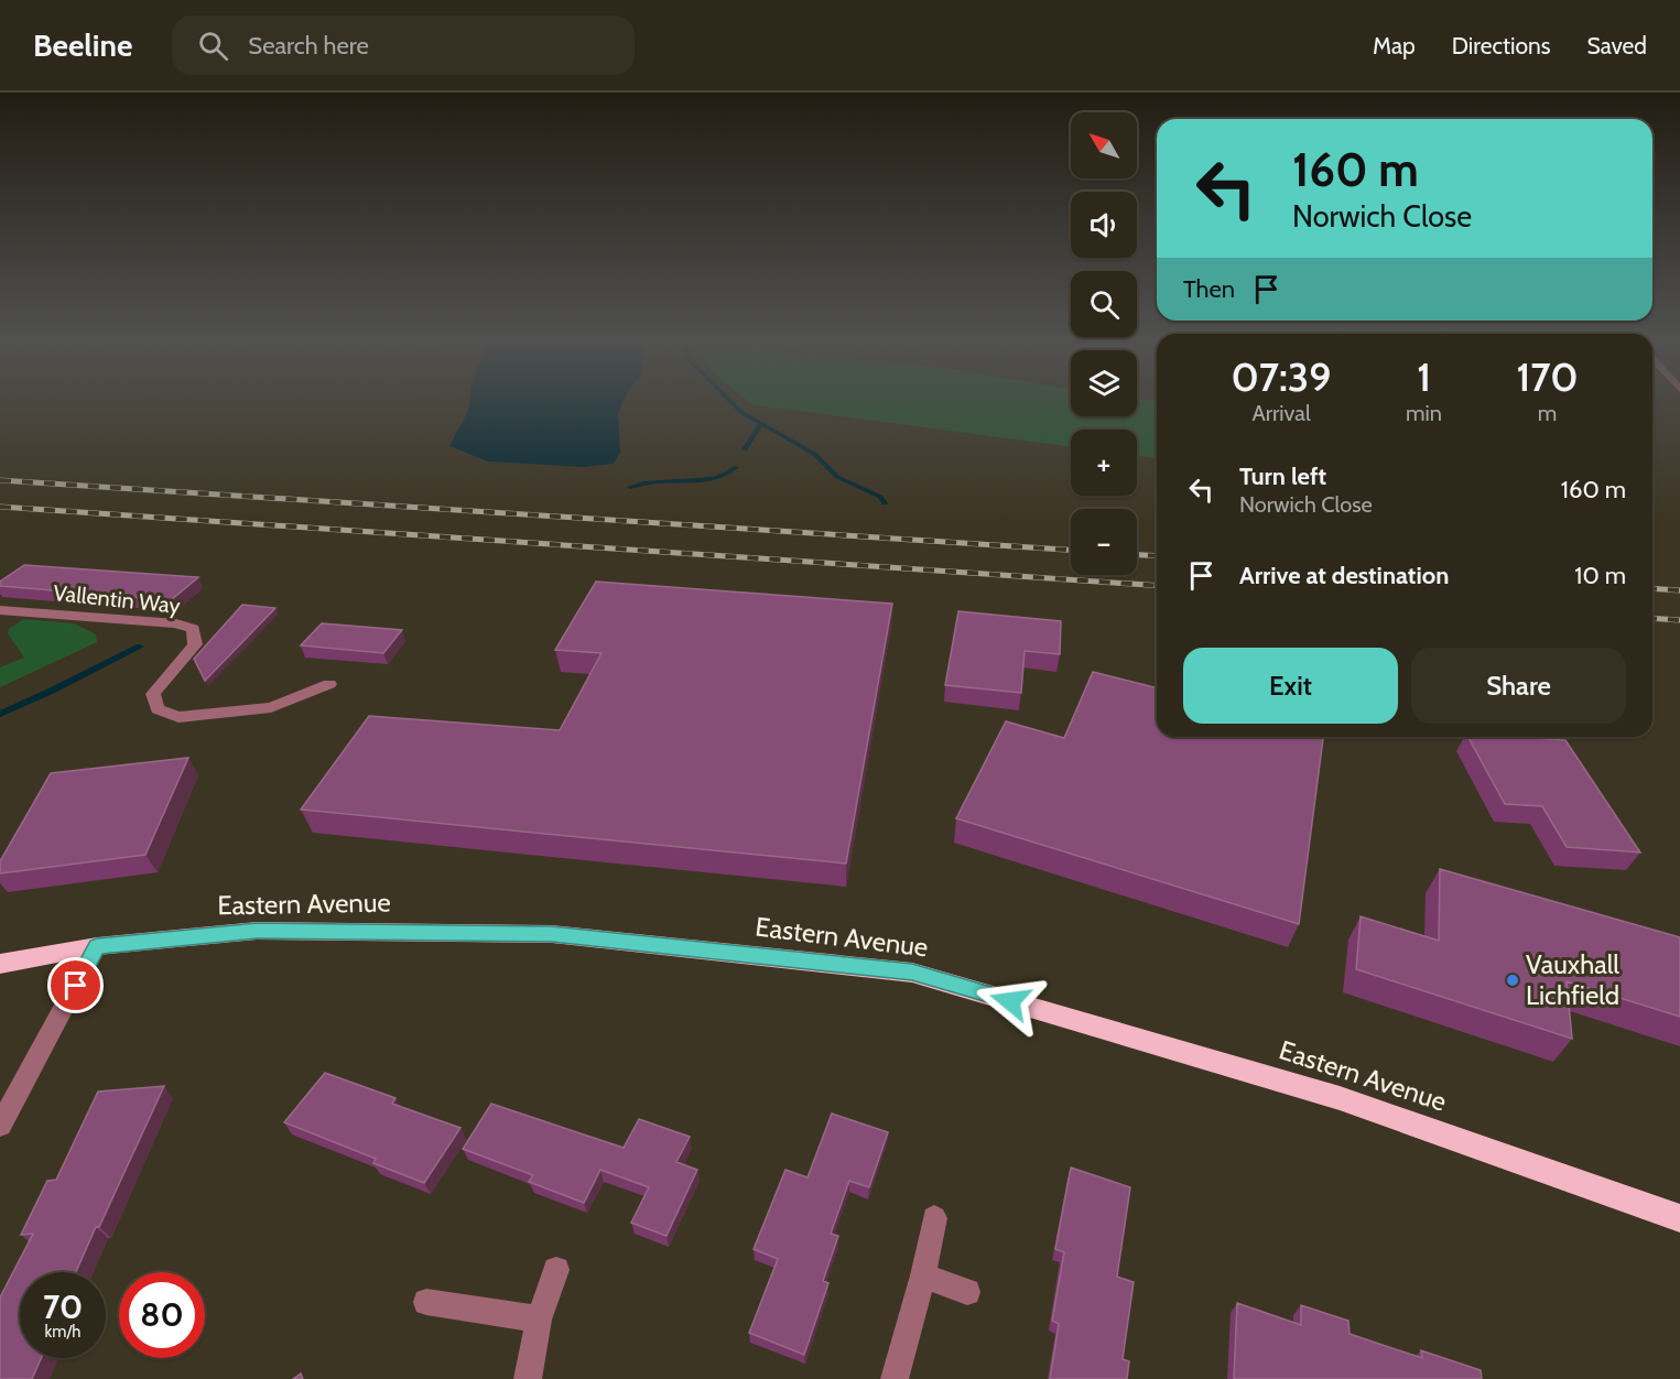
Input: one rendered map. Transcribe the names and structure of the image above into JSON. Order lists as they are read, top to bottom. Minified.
{"streets":{"highway":["Eastern Avenue"],"street":["Vallentin Way"]},"places":["Vauxhall Lichfield"],"north":"top left","page":{"header":"Beeline","search":"Search here","nav":["Map","Directions","Saved"],"map_buttons":["+","−"],"turn":["160 m","Norwich Close"],"then":"Then","eta":["07:39","Arrival","1","min","170","m"],"list":[{"name":"Turn left","note":"Norwich Close","value":"160 m"},{"name":"Arrive at destination","value":"10 m"}],"buttons":["Exit","Share"],"speed":"70 km/h","limit":"80"}}
